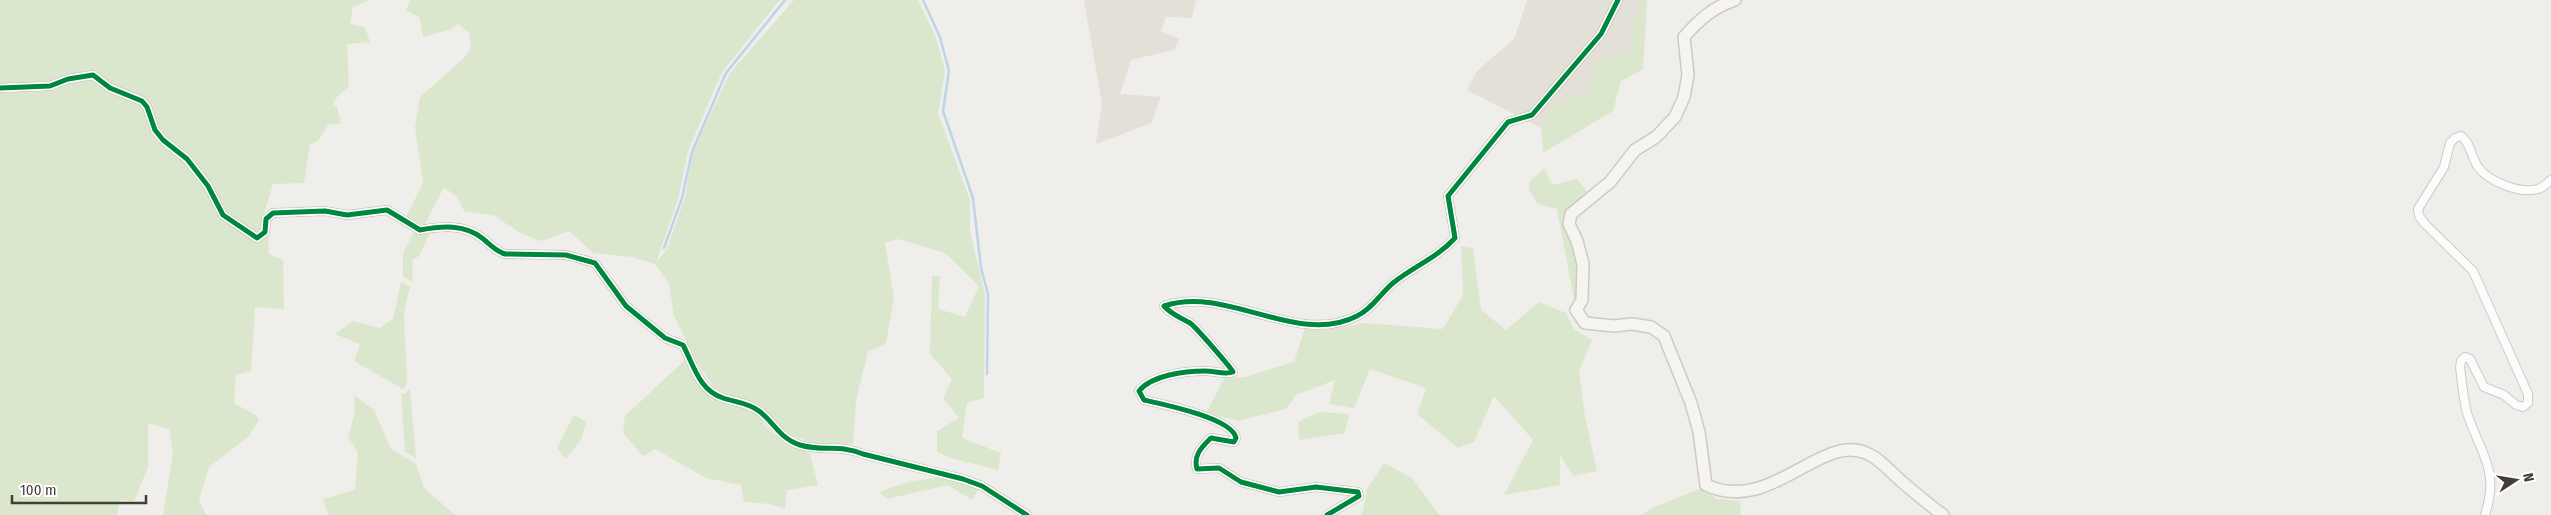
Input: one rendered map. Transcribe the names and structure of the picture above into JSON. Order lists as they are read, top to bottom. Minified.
{"scale_bar":"100 m","north":"right"}
